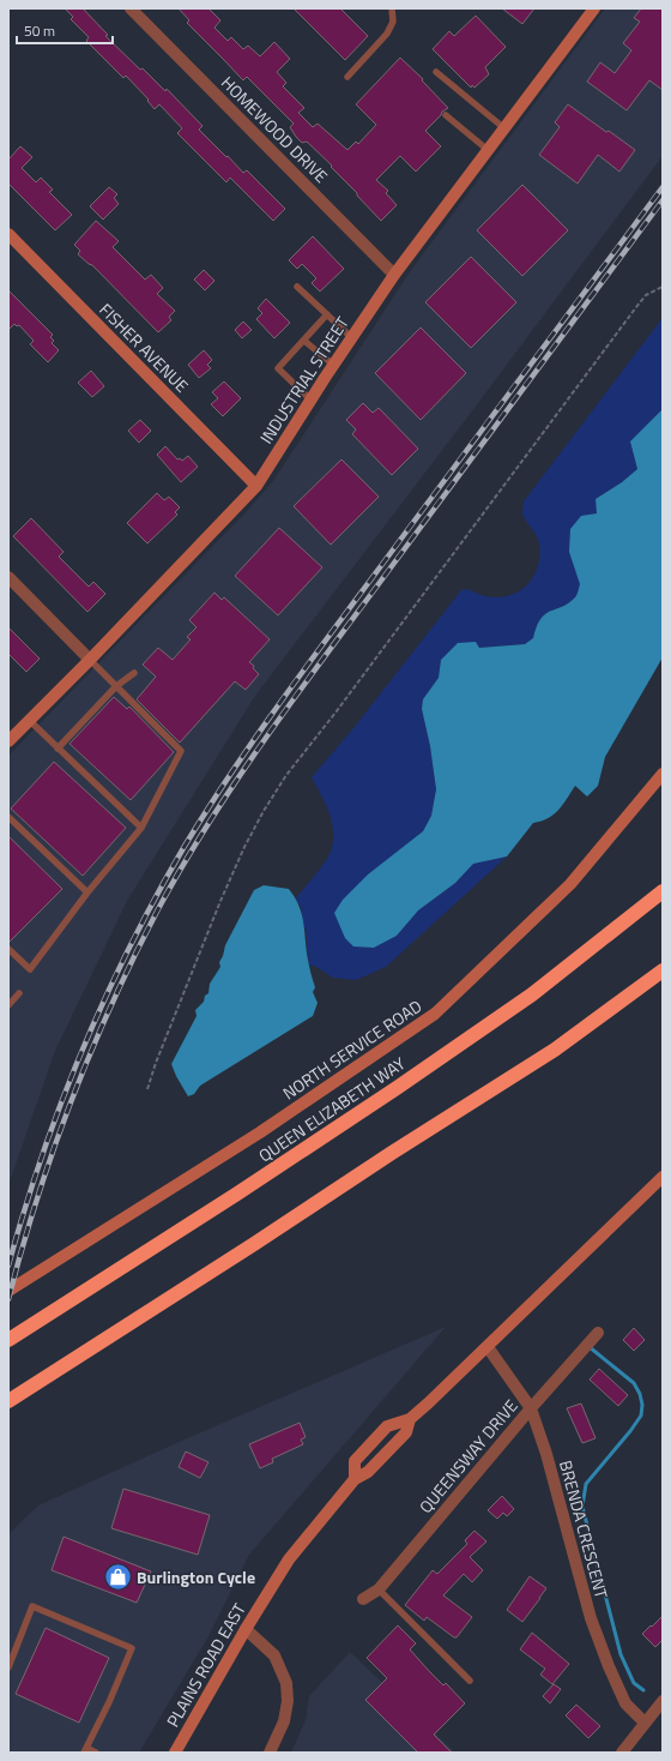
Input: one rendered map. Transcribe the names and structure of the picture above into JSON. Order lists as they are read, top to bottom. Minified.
{"streets":{"highway":["QUEEN ELIZABETH WAY"],"street":["HOMEWOOD DRIVE","FISHER AVENUE","INDUSTRIAL STREET","NORTH SERVICE ROAD","QUEENSWAY DRIVE","BRENDA CRESCENT","PLAINS ROAD EAST"]},"crossings":[["HOMEWOOD DRIVE","INDUSTRIAL STREET"],["FISHER AVENUE","INDUSTRIAL STREET"],["QUEENSWAY DRIVE","BRENDA CRESCENT"],["BRENDA CRESCENT","PLAINS ROAD EAST"]],"places":{"shop":["Burlington Cycle"]},"scale_bar":"50 m"}
